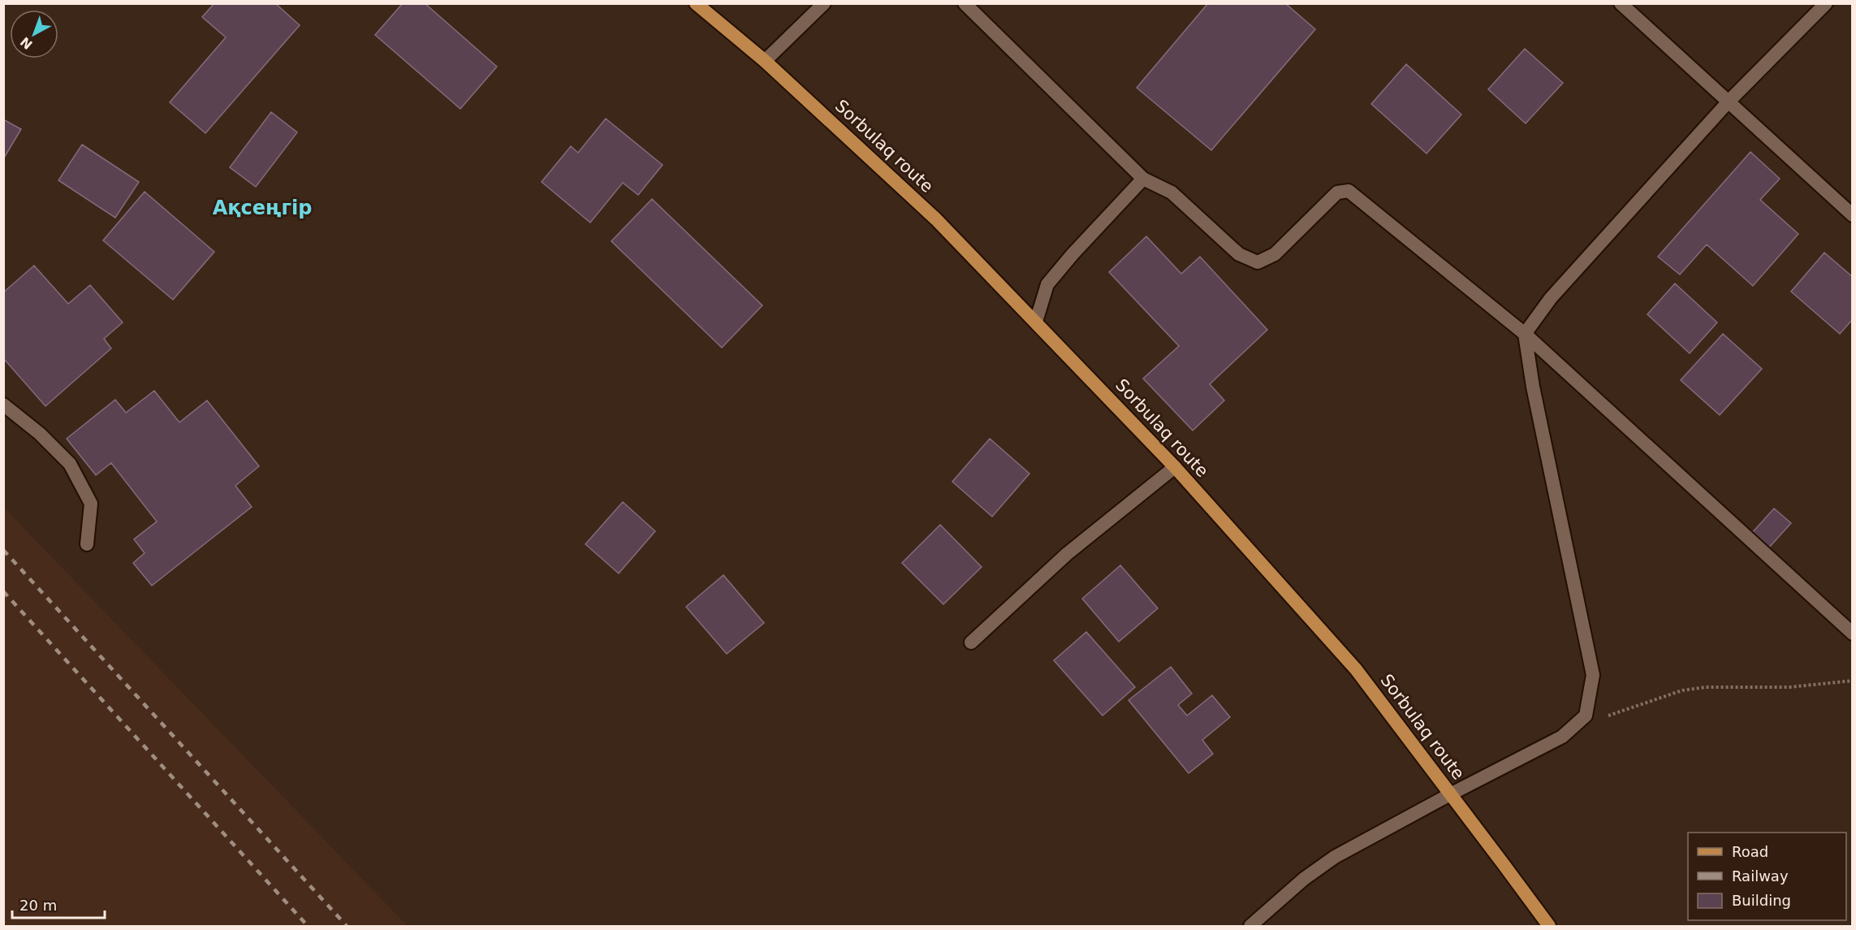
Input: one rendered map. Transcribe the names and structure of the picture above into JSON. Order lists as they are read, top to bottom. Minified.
{"streets":{"main road":["Sorbulaq route"]},"districts":["Ақсеңгір"],"legend":["Road","Railway","Building"],"scale_bar":"20 m","north":"bottom left"}
